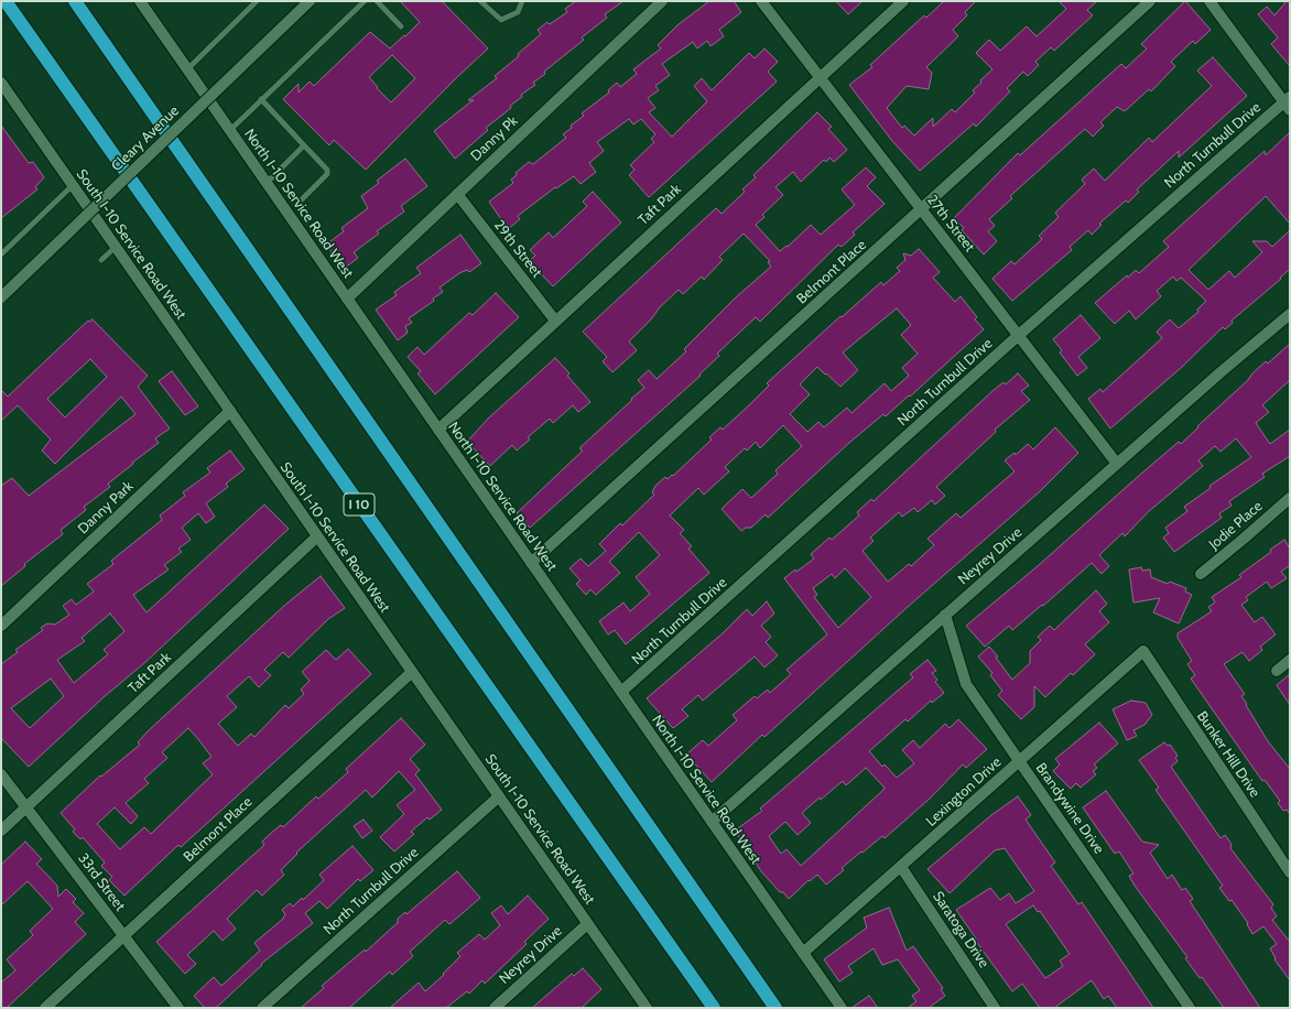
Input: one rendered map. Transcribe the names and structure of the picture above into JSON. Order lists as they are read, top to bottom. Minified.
{"streets":{"highway":["I 10"],"street":["Cleary Avenue","Danny Pk","North Turnbull Drive","North I-10 Service Road West","Taft Park","27th Street","South I-10 Service Road West","29th Street","Belmont Place","Danny Park","Jodie Place","Neyrey Drive","Bunker Hill Drive","Lexington Drive","Brandywine Drive","33rd Street","Saratoga Drive"]},"crossings":[["Danny Pk","North I-10 Service Road West"],["Danny Pk","29th Street"],["North Turnbull Drive","North I-10 Service Road West"],["North Turnbull Drive","27th Street"],["North Turnbull Drive","South I-10 Service Road West"],["North I-10 Service Road West","Taft Park"],["North I-10 Service Road West","Belmont Place"],["North I-10 Service Road West","Neyrey Drive"],["North I-10 Service Road West","Lexington Drive"],["Taft Park","27th Street"],["Taft Park","South I-10 Service Road West"],["Taft Park","29th Street"],["Taft Park","33rd Street"],["27th Street","Belmont Place"],["27th Street","Neyrey Drive"],["South I-10 Service Road West","Belmont Place"],["South I-10 Service Road West","Danny Park"],["South I-10 Service Road West","Neyrey Drive"],["Belmont Place","33rd Street"],["Neyrey Drive","Brandywine Drive"],["Bunker Hill Drive","Lexington Drive"],["Lexington Drive","Brandywine Drive"],["Lexington Drive","Saratoga Drive"]]}
